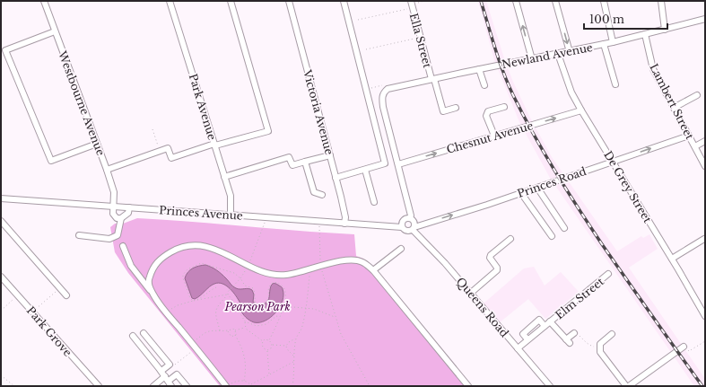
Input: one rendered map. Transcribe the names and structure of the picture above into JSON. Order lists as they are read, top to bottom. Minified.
{"streets":{"street":["Ella Street","Newland Avenue","Lambert Street","Westbourne Avenue","Park Avenue","Victoria Avenue","Chesnut Avenue","Princes Road","De Grey Street","Princes Avenue","Elm Street","Queens Road","Park Grove"]},"crossings":[["Ella Street","Newland Avenue"],["Newland Avenue","Lambert Street"],["Newland Avenue","Chesnut Avenue"],["Newland Avenue","De Grey Street"],["Lambert Street","Princes Road"],["Westbourne Avenue","Princes Avenue"],["Park Avenue","Princes Avenue"],["Victoria Avenue","Princes Avenue"],["Chesnut Avenue","De Grey Street"],["Princes Road","De Grey Street"],["Princes Road","Princes Avenue"],["Princes Road","Queens Road"],["Princes Avenue","Queens Road"],["Elm Street","Queens Road"]],"one_way":["Chesnut Avenue","Princes Road"],"parks":["Pearson Park"],"scale_bar":"100 m"}
